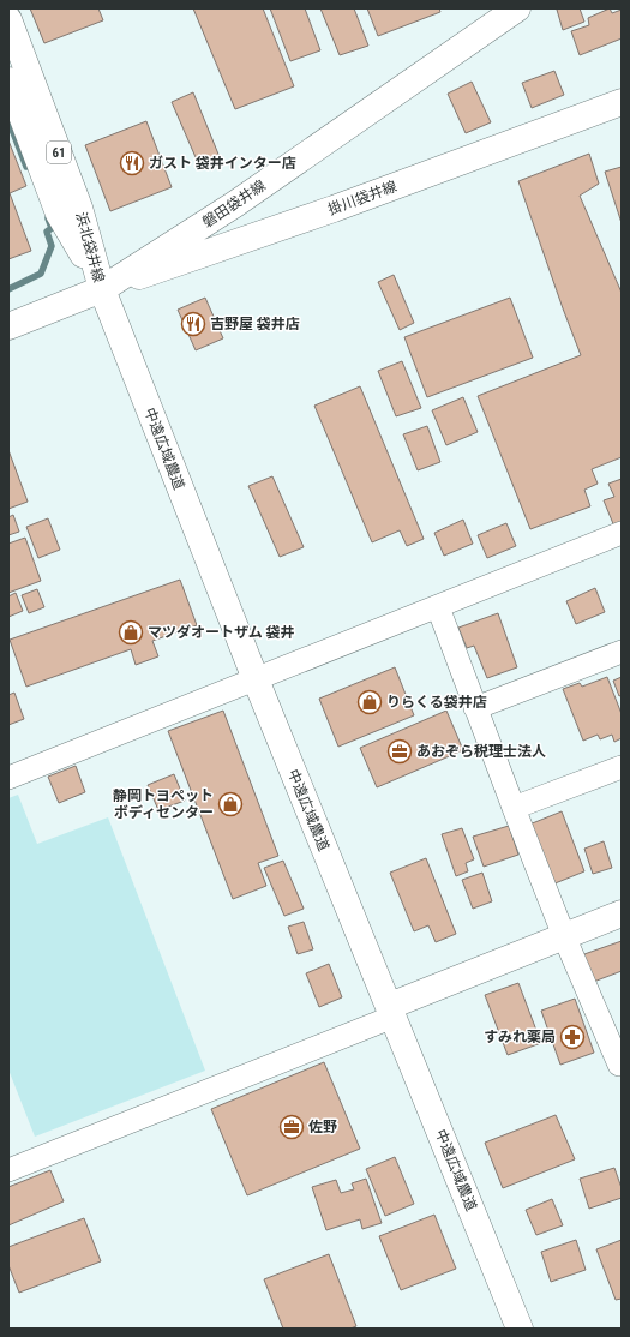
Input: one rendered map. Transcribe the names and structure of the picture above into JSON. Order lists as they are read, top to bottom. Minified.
{"streets":{"main road":["61","掛川袋井線","磐田袋井線","浜北袋井線","中遠広域農道"]},"crossings":[["掛川袋井線","磐田袋井線"],["掛川袋井線","浜北袋井線"],["掛川袋井線","中遠広域農道"],["磐田袋井線","浜北袋井線"],["磐田袋井線","中遠広域農道"],["浜北袋井線","中遠広域農道"]],"places":{"restaurant":["ガスト 袋井インター店","吉野屋 袋井店"],"shop":["マツダオートザム 袋井","りらくる袋井店","静岡トヨペット ボディセンター"],"office":["あおぞら税理士法人","佐野"],"pharmacy":["すみれ薬局"]}}
